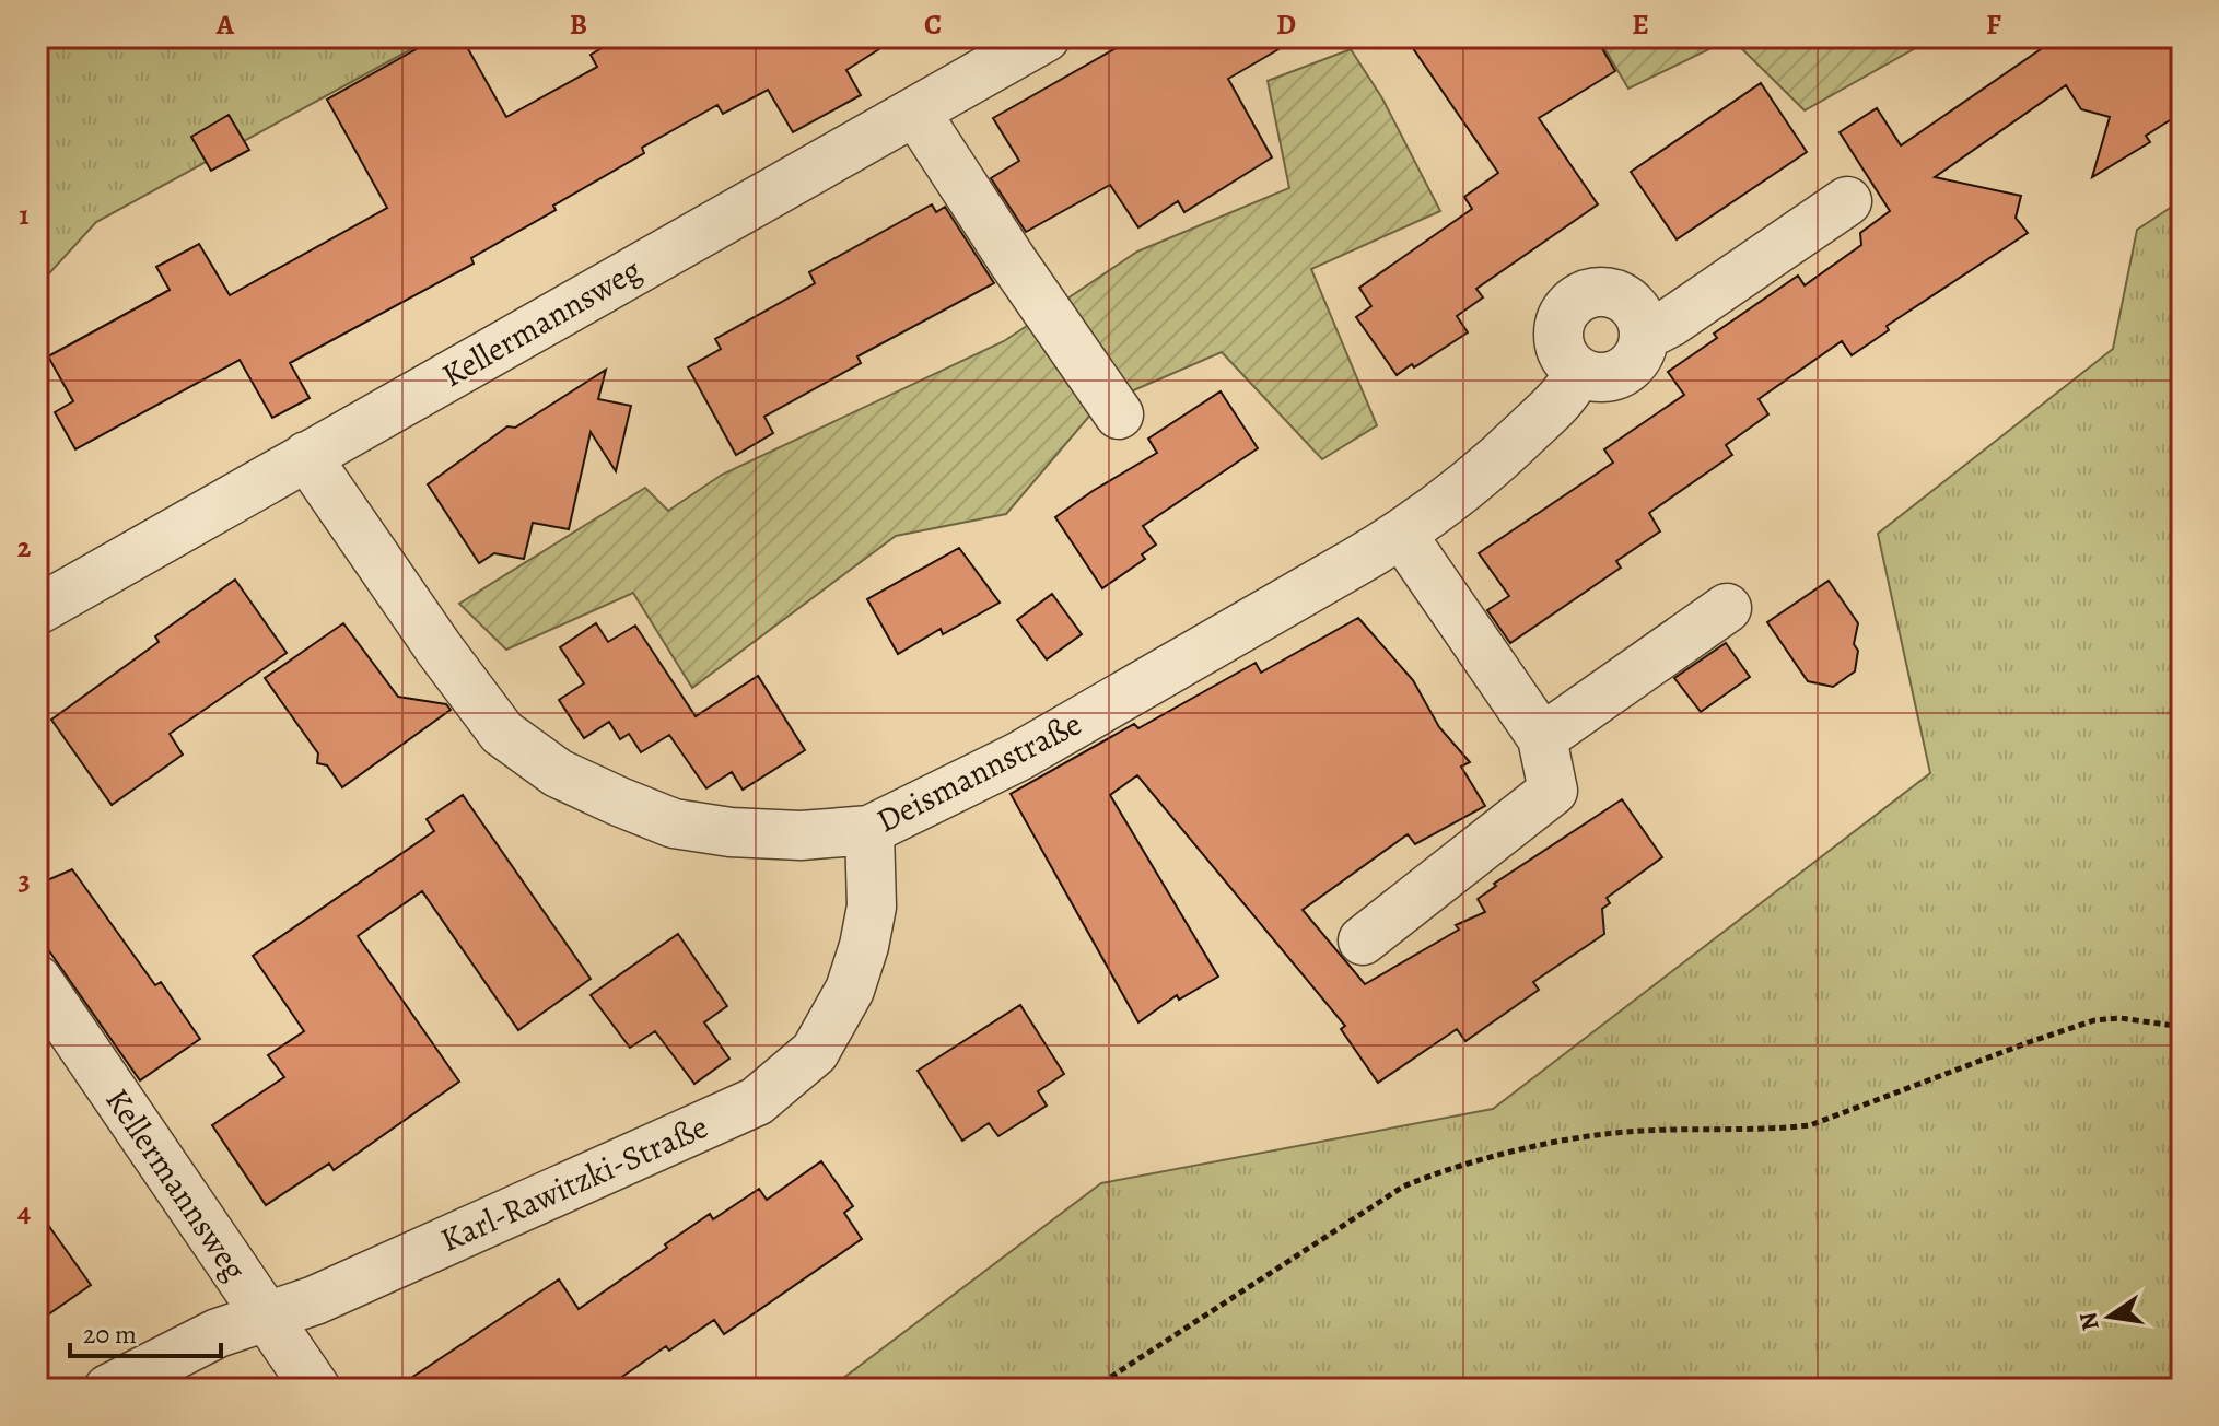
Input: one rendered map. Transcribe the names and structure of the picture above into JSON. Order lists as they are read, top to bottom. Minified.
{"streets":{"street":["Kellermannsweg","Deismannstraße","Karl-Rawitzki-Straße"]},"crossings":[["Kellermannsweg","Deismannstraße"],["Kellermannsweg","Karl-Rawitzki-Straße"],["Deismannstraße","Karl-Rawitzki-Straße"]],"scale_bar":"20 m","north":"left","grid":{"columns":["A","B","C","D","E","F"],"rows":["1","2","3","4"]}}
